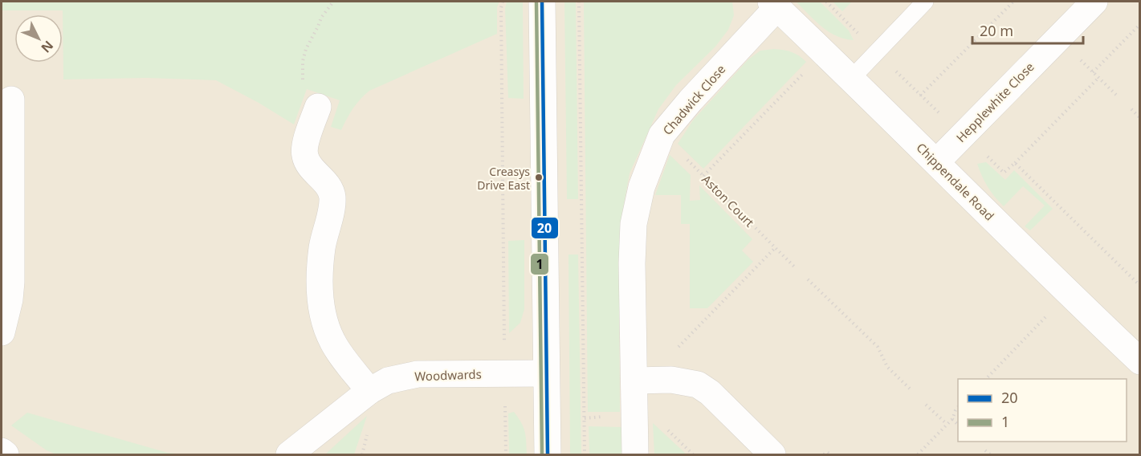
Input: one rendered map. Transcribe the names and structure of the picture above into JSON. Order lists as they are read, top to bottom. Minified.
{"streets":{"street":["Chadwick Close","Hepplewhite Close","Chippendale Road","Woodwards"],"path":["Aston Court"]},"crossings":[["Chadwick Close","Chippendale Road"],["Chadwick Close","Aston Court"],["Hepplewhite Close","Chippendale Road"]],"places":["Creasys Drive East"],"lines":["transit line 20","transit line 1"],"legend":["20","1"],"scale_bar":"20 m","north":"bottom right"}
